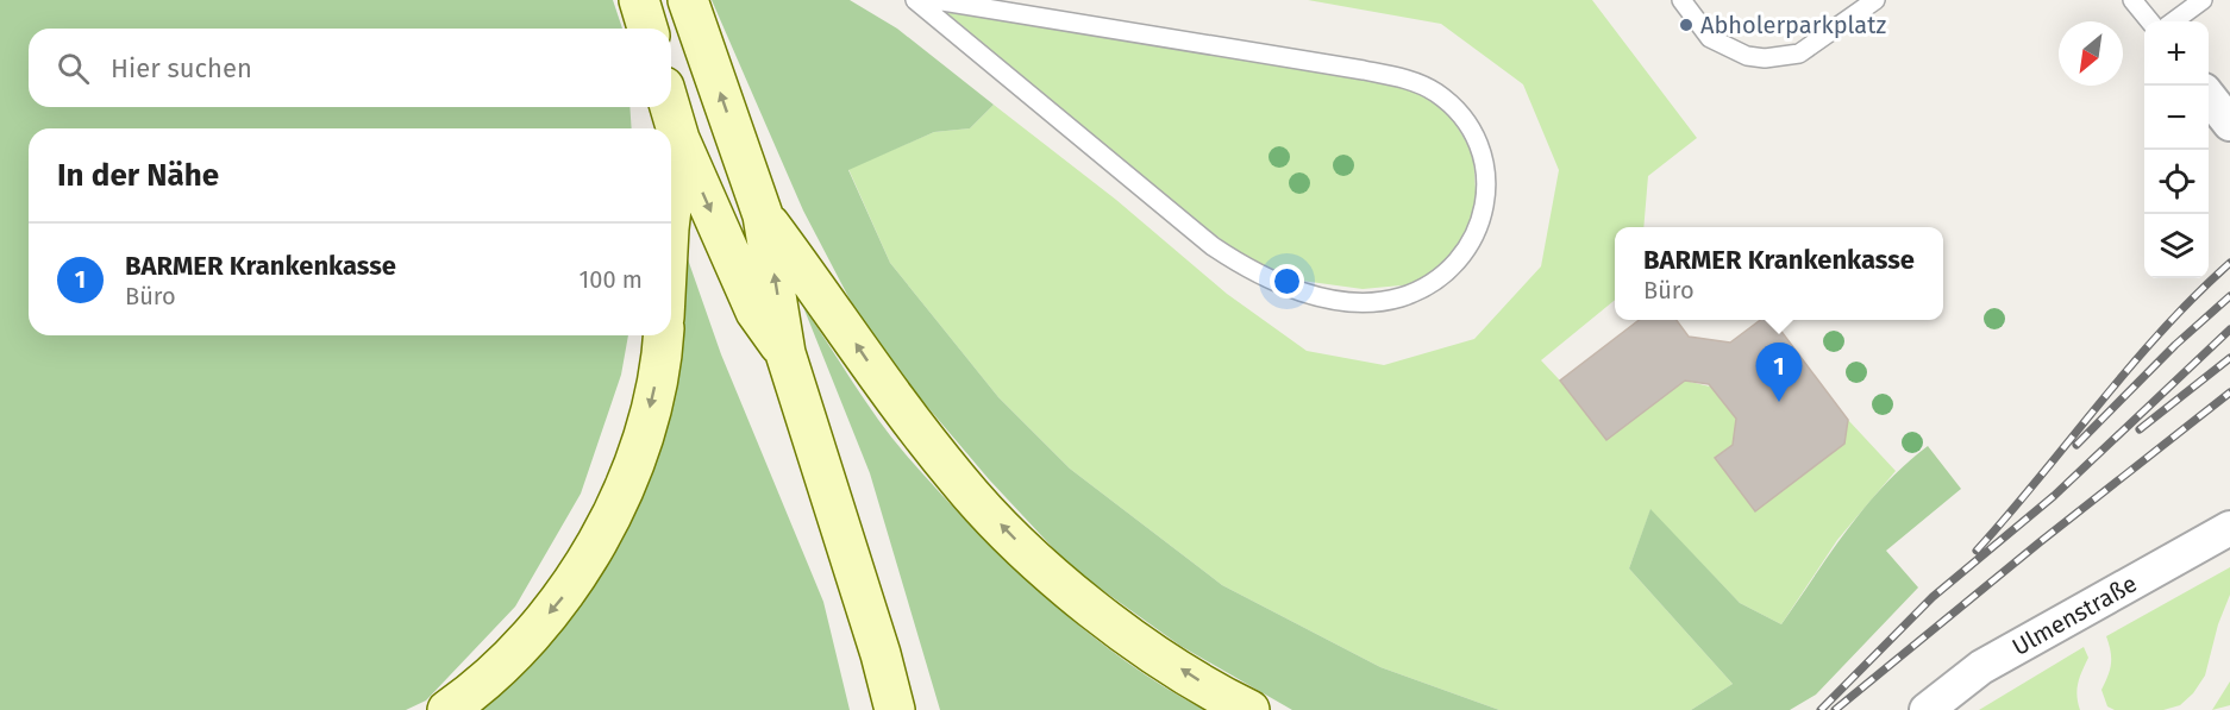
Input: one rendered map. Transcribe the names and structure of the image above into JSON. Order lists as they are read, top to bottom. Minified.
{"streets":{"street":["Ulmenstraße"]},"places":["Abholerparkplatz"],"north":"bottom left","page":{"map_buttons":["+","−"],"search":"Hier suchen","heading":"In der Nähe","list":[{"mark":"1","name":"BARMER Krankenkasse","note":"Büro","value":"100 m"}],"popup":["BARMER Krankenkasse","Büro"],"pins":"1"}}
